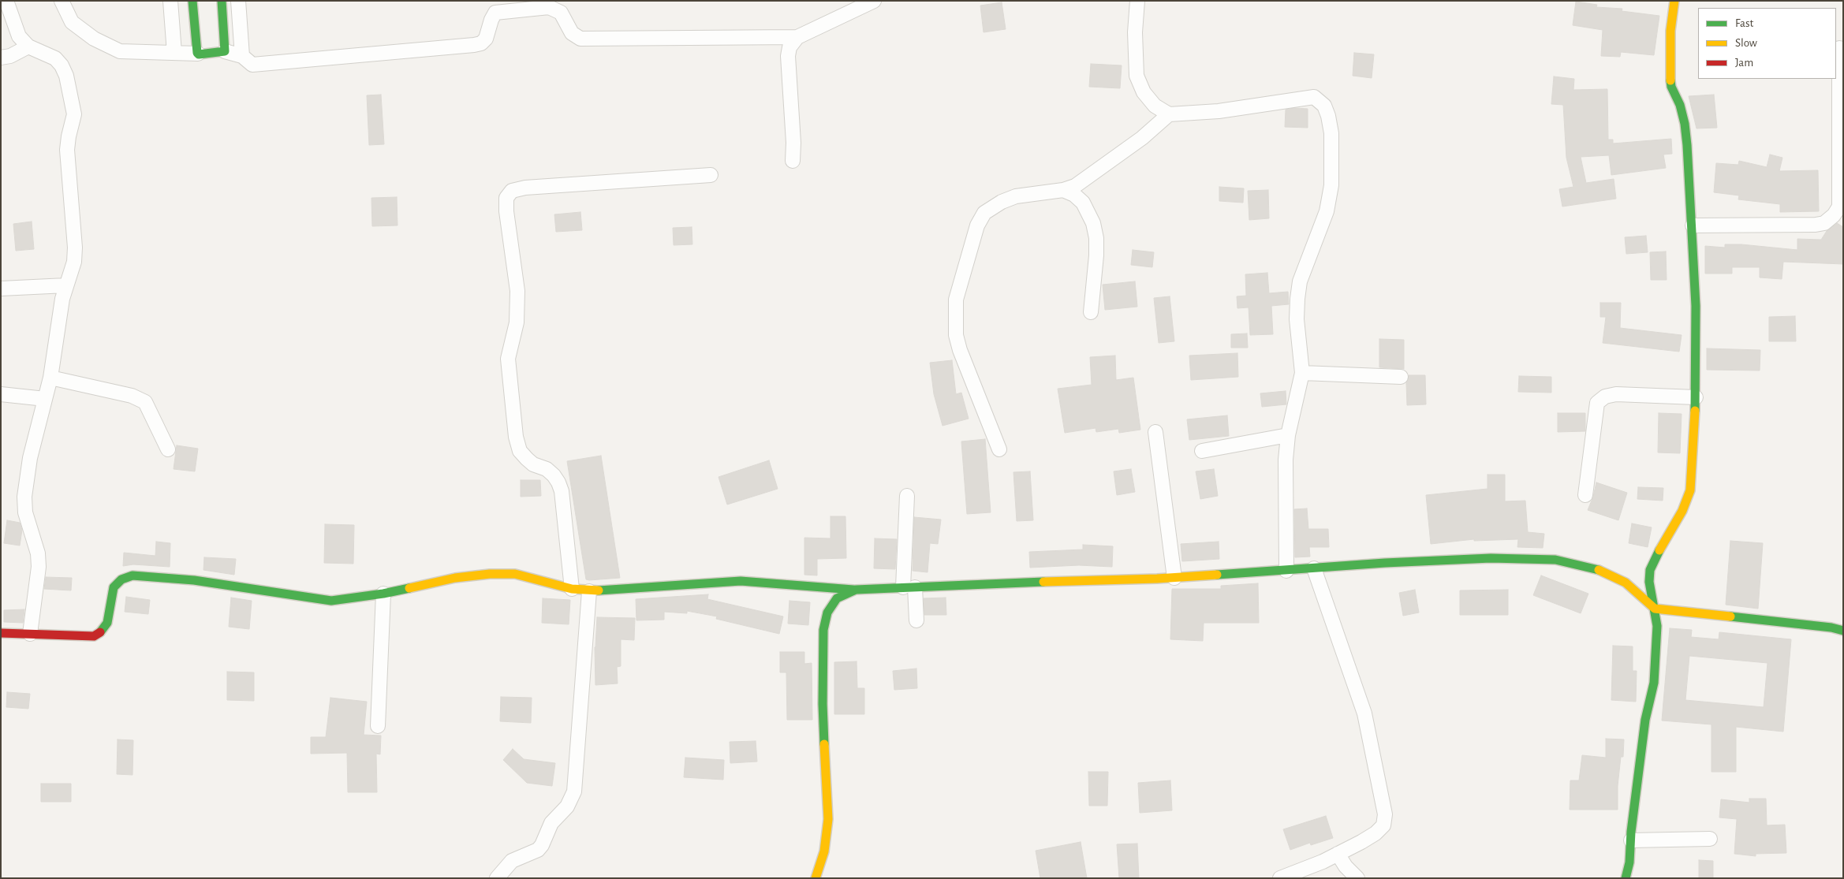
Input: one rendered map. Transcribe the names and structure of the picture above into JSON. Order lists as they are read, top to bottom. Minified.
{"legend":["Fast","Slow","Jam"]}
